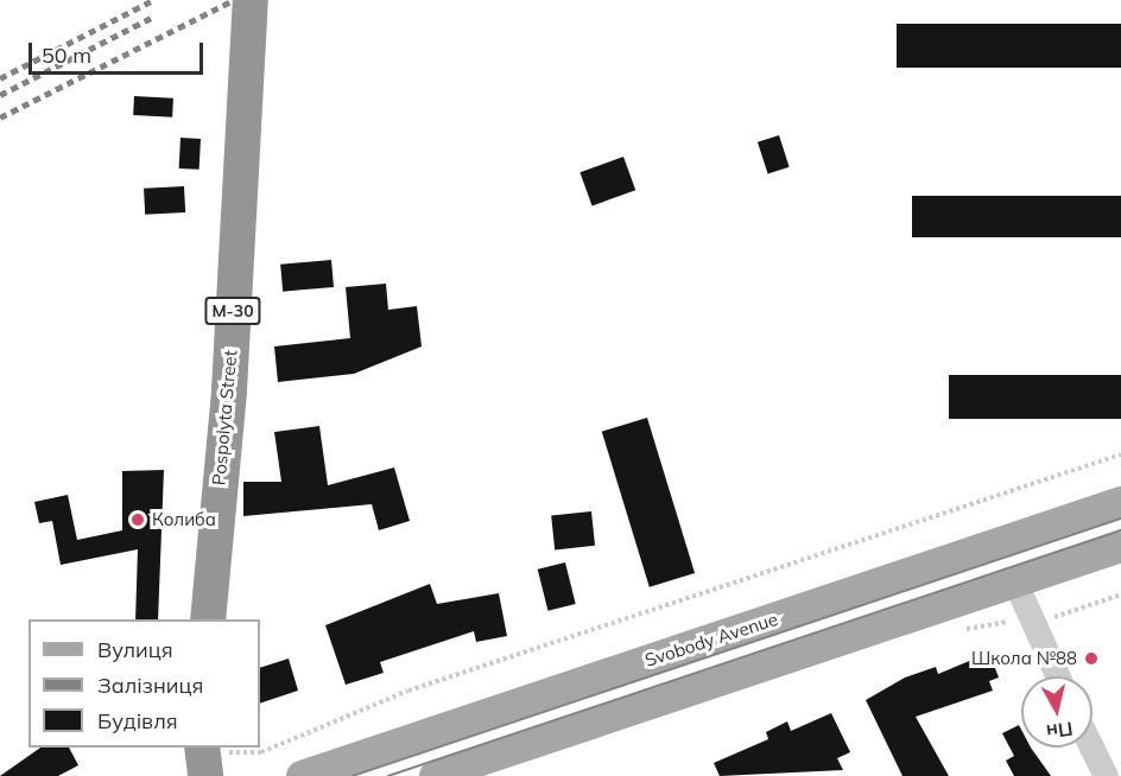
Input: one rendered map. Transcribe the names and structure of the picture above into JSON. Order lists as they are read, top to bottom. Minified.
{"streets":{"highway":["М-30","Pospolyta Street"],"main road":["Svobody Avenue"]},"places":["Колиба","Школа №88"],"legend":["Вулиця","Залізниця","Будівля"],"scale_bar":"50 m","north":"bottom"}
